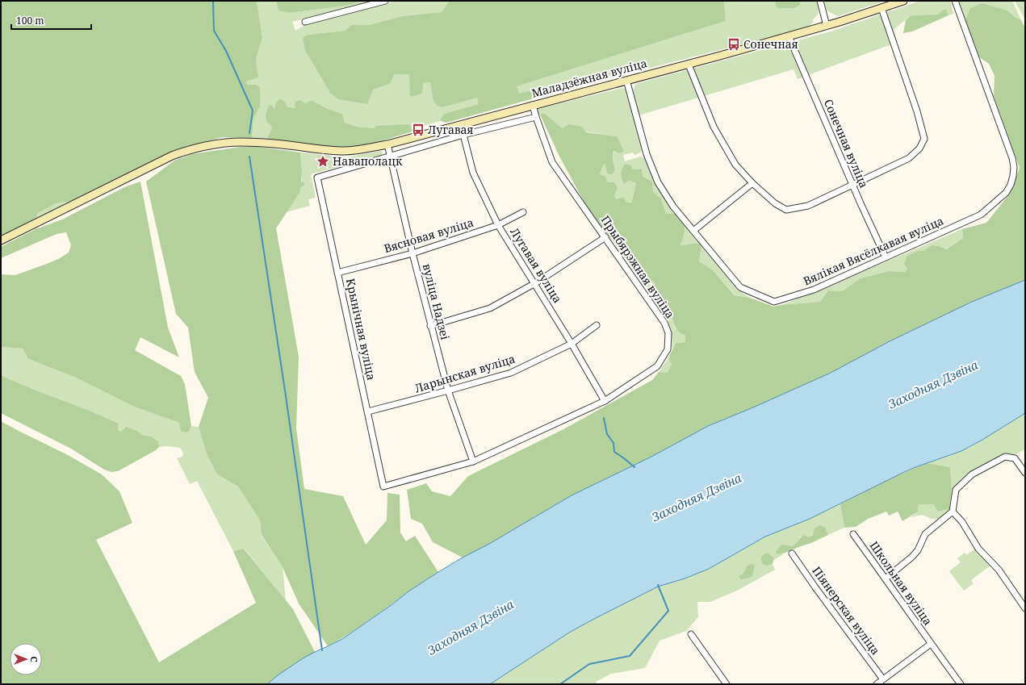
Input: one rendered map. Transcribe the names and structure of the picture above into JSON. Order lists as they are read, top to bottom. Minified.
{"streets":{"main road":["Маладзёжная вуліца"],"street":["Сонечная вуліца","Вясновая вуліца","Вялікая Вясёлкавая вуліца","Лугавая вуліца","Прыбярэжная вуліца","вуліца Надзеі","Крынічная вуліца","Ларынская вуліца","Школьная вуліца","Піянерская вуліца"]},"crossings":[["Маладзёжная вуліца","Сонечная вуліца"],["Маладзёжная вуліца","Вялікая Вясёлкавая вуліца"],["Маладзёжная вуліца","Прыбярэжная вуліца"],["Маладзёжная вуліца","вуліца Надзеі"],["Сонечная вуліца","Вялікая Вясёлкавая вуліца"],["Вясновая вуліца","Лугавая вуліца"],["Вясновая вуліца","вуліца Надзеі"],["Вясновая вуліца","Крынічная вуліца"],["Лугавая вуліца","Прыбярэжная вуліца"],["Лугавая вуліца","Ларынская вуліца"],["Прыбярэжная вуліца","вуліца Надзеі"],["Прыбярэжная вуліца","Крынічная вуліца"],["вуліца Надзеі","Крынічная вуліца"],["вуліца Надзеі","Ларынская вуліца"],["Крынічная вуліца","Ларынская вуліца"]],"water":["Заходняя Дзвіна"],"places":{"bus stop":["Сонечная","Лугавая"],"place":["Наваполацк"]},"scale_bar":"100 m","north":"right"}
